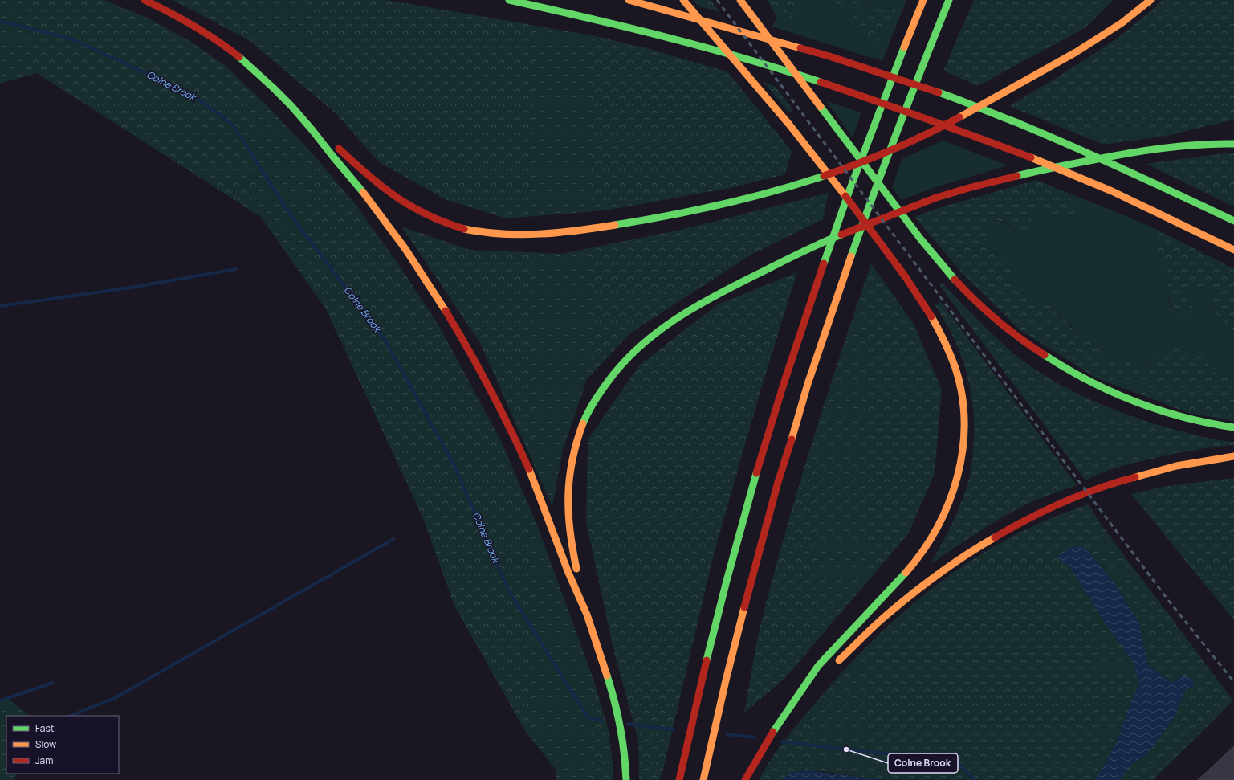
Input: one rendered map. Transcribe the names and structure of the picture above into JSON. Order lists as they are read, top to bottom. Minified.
{"water":["Colne Brook"],"places":["Colne Brook"],"legend":["Fast","Slow","Jam"]}
